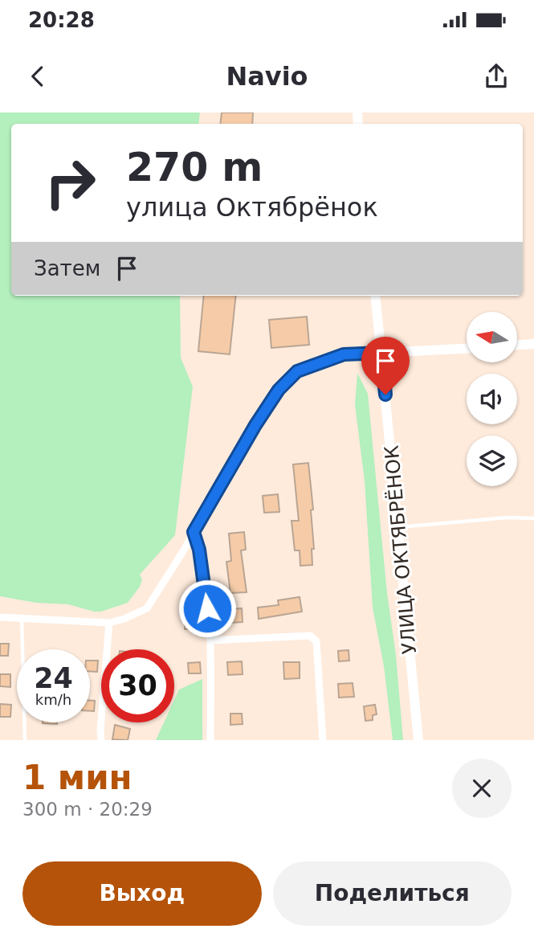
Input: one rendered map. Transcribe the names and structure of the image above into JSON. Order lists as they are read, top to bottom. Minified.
{"streets":{"street":["УЛИЦА ОКТЯБРЁНОК"]},"north":"left","page":{"status":"20:28","header":"Navio","turn":["270 m","улица Октябрёнок"],"then":"Затем","speed":"24 km/h","limit":"30","heading":["1 мин","300 m · 20:29"],"buttons":["Выход","Поделиться"]}}
